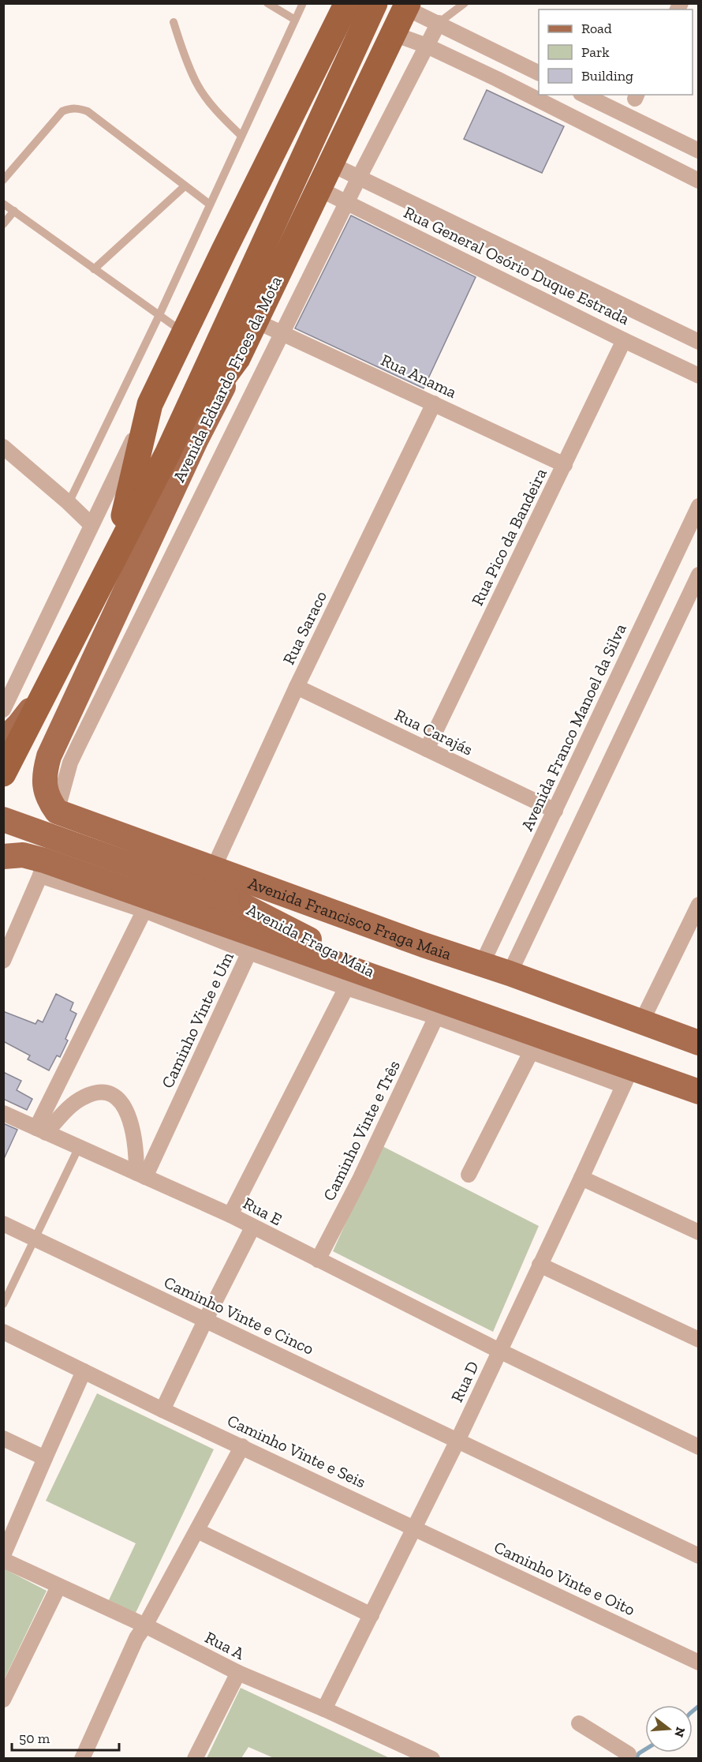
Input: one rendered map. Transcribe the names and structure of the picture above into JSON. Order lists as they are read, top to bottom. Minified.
{"streets":{"highway":["Avenida Eduardo Froes da Mota"],"main road":["Avenida Francisco Fraga Maia","Avenida Fraga Maia"],"street":["Rua General Osório Duque Estrada","Rua Anama","Rua Pico da Bandeira","Rua Saraco","Avenida Franco Manoel da Silva","Rua Carajás","Caminho Vinte e Um","Caminho Vinte e Três","Rua E","Caminho Vinte e Cinco","Rua D","Caminho Vinte e Seis","Caminho Vinte e Oito","Rua A"]},"crossings":[["Rua General Osório Duque Estrada","Avenida Eduardo Froes da Mota"],["Rua General Osório Duque Estrada","Rua Pico da Bandeira"],["Rua Anama","Avenida Eduardo Froes da Mota"],["Rua Anama","Rua Pico da Bandeira"],["Rua Anama","Rua Saraco"],["Avenida Eduardo Froes da Mota","Avenida Francisco Fraga Maia"],["Rua Pico da Bandeira","Rua Carajás"],["Rua Saraco","Rua Carajás"],["Rua Saraco","Avenida Francisco Fraga Maia"],["Avenida Franco Manoel da Silva","Rua Carajás"],["Avenida Franco Manoel da Silva","Avenida Francisco Fraga Maia"],["Avenida Francisco Fraga Maia","Avenida Fraga Maia"],["Caminho Vinte e Um","Rua E"],["Caminho Vinte e Três","Rua E"],["Rua E","Rua D"],["Caminho Vinte e Cinco","Rua D"],["Rua D","Caminho Vinte e Seis"],["Rua D","Caminho Vinte e Oito"],["Rua D","Rua A"],["Caminho Vinte e Seis","Caminho Vinte e Oito"]],"legend":["Road","Park","Building"],"scale_bar":"50 m","north":"right"}
